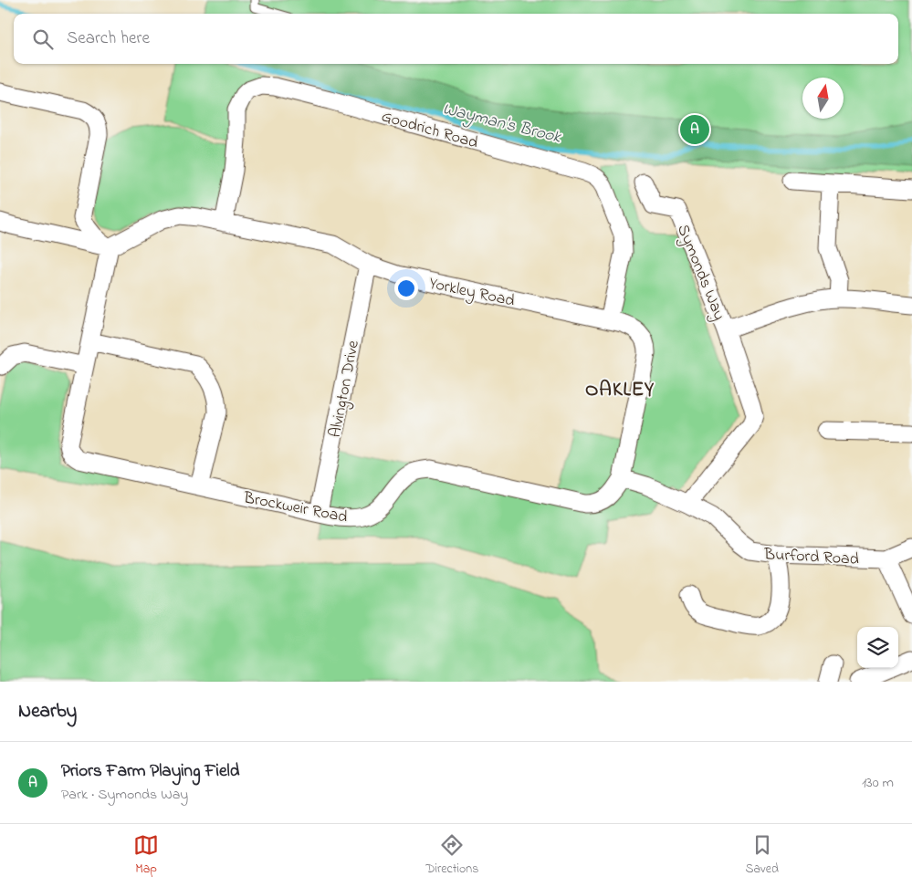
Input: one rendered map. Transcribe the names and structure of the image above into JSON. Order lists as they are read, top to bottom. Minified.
{"streets":{"street":["Goodrich Road","Symonds Way","Yorkley Road","Alvington Drive","Brockweir Road","Burford Road"]},"crossings":[["Goodrich Road","Yorkley Road"],["Yorkley Road","Alvington Drive"],["Yorkley Road","Brockweir Road"],["Yorkley Road","Burford Road"],["Alvington Drive","Brockweir Road"]],"districts":["OAKLEY"],"water":["Wayman's Brook"],"north":"top","page":{"search":"Search here","pins":"A","heading":"Nearby","list":[{"mark":"A","name":"Priors Farm Playing Field","note":"Park · Symonds Way","value":"130 m"}],"nav":["Map","Directions","Saved"]}}
